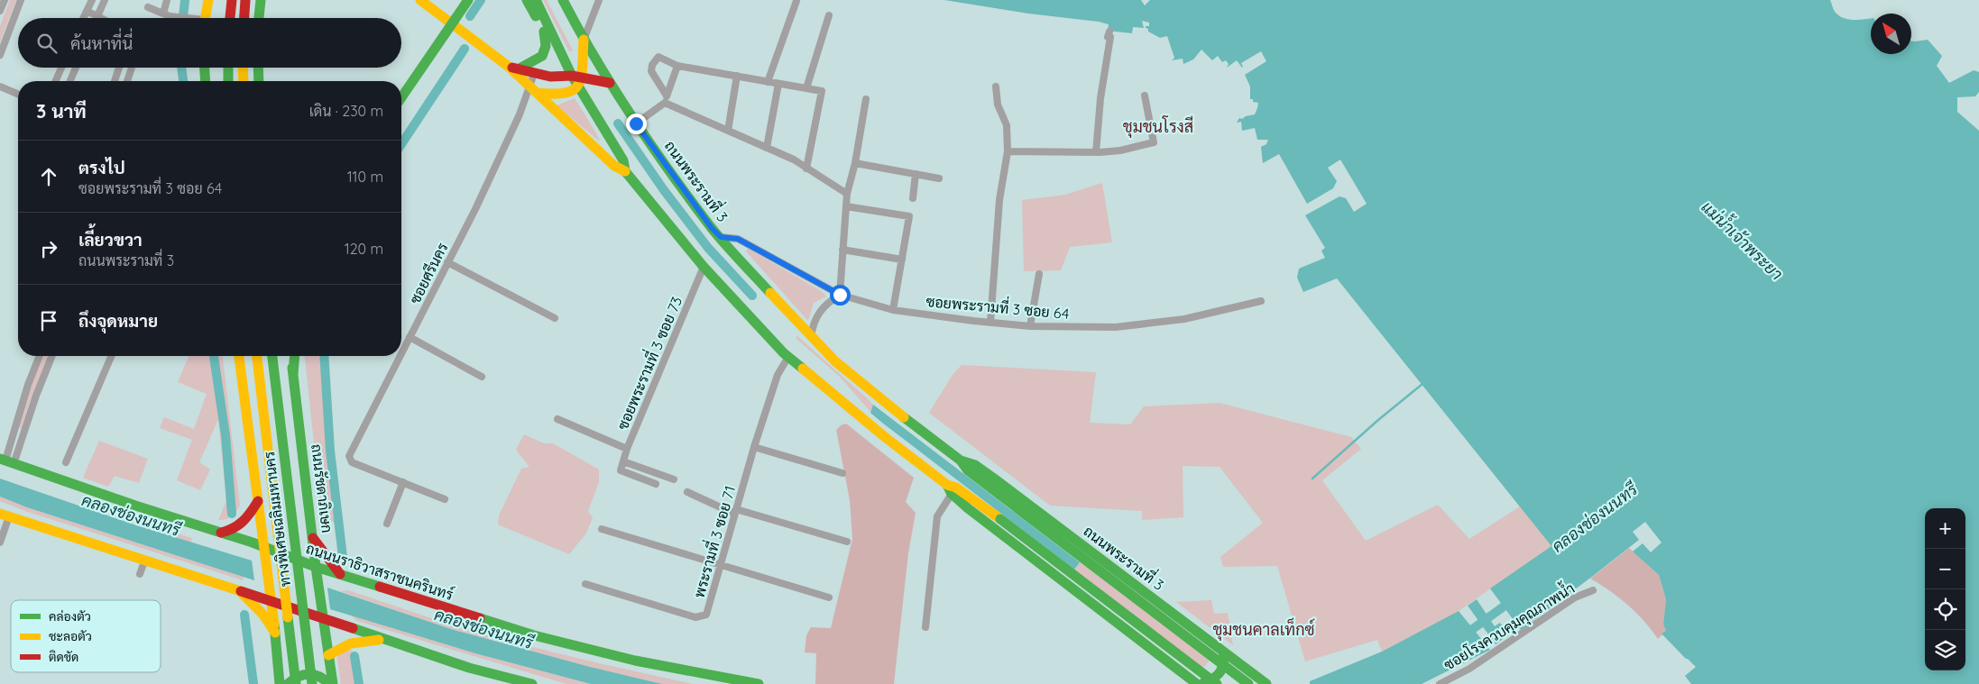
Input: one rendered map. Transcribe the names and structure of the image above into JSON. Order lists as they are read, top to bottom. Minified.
{"streets":{"main road":["ถนนพระรามที่ 3","ถนนรัชดาภิเษก","ทางพิเศษเฉลิมมหานคร","ถนนนราธิวาสราชนครินทร์"],"street":["ซอยศรีนคร","ซอยพระรามที่ 3 ซอย 64","ซอยพระรามที่ 3 ซอย 73","พระรามที่ 3 ซอย 71","ซอยโรงควบคุมคุณภาพน้ำ"]},"crossings":[["ถนนพระรามที่ 3","ซอยพระรามที่ 3 ซอย 64"],["ถนนรัชดาภิเษก","ถนนนราธิวาสราชนครินทร์"]],"districts":["ชุมชนโรงสี","ชุมชนคาลเท็กซ์"],"water":["แม่น้ำเจ้าพระยา","คลองช่องนนทรี"],"legend":["คล่องตัว","ชะลอตัว","ติดขัด"],"north":"top left","page":{"search":"ค้นหาที่นี่","heading":["3 นาที","เดิน · 230 m"],"list":[["ตรงไป","ซอยพระรามที่ 3 ซอย 64","110 m"],["เลี้ยวขวา","ถนนพระรามที่ 3","120 m"],"ถึงจุดหมาย"],"map_buttons":["+","−"]}}
